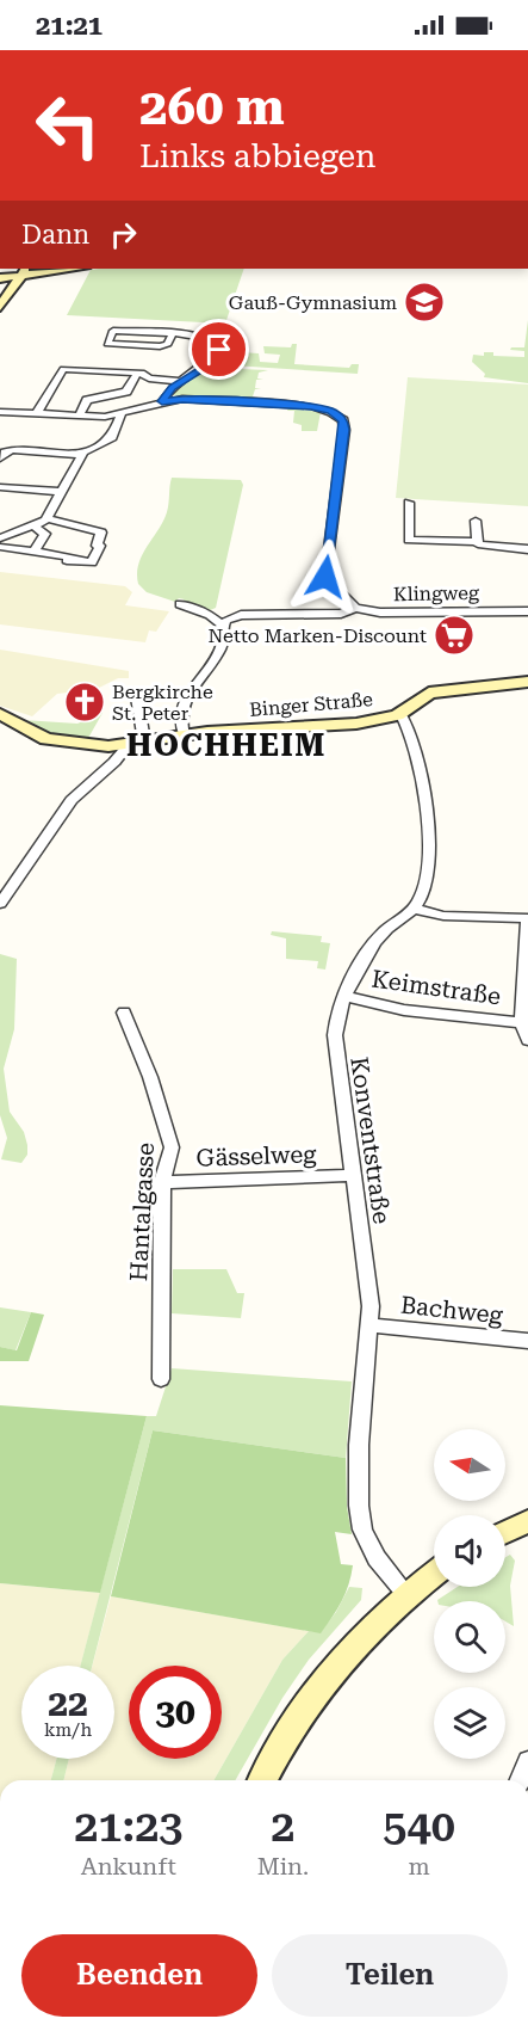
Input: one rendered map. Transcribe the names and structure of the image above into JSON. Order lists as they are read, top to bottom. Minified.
{"streets":{"street":["Klingweg","Binger Straße","Keimstraße","Konventstraße","Gässelweg","Hantalgasse","Bachweg"]},"crossings":[["Keimstraße","Konventstraße"],["Konventstraße","Gässelweg"],["Konventstraße","Bachweg"],["Gässelweg","Hantalgasse"]],"districts":["HOCHHEIM"],"places":{"school or university":["Gauß-Gymnasium"],"supermarket":["Netto Marken-Discount"],"church":["Bergkirche St. Peter"]},"north":"left","page":{"status":"21:21","turn":["260 m","Links abbiegen"],"then":"Dann","speed":"22 km/h","limit":"30","eta":["21:23","Ankunft","2","Min.","540","m"],"buttons":["Beenden","Teilen"]}}
